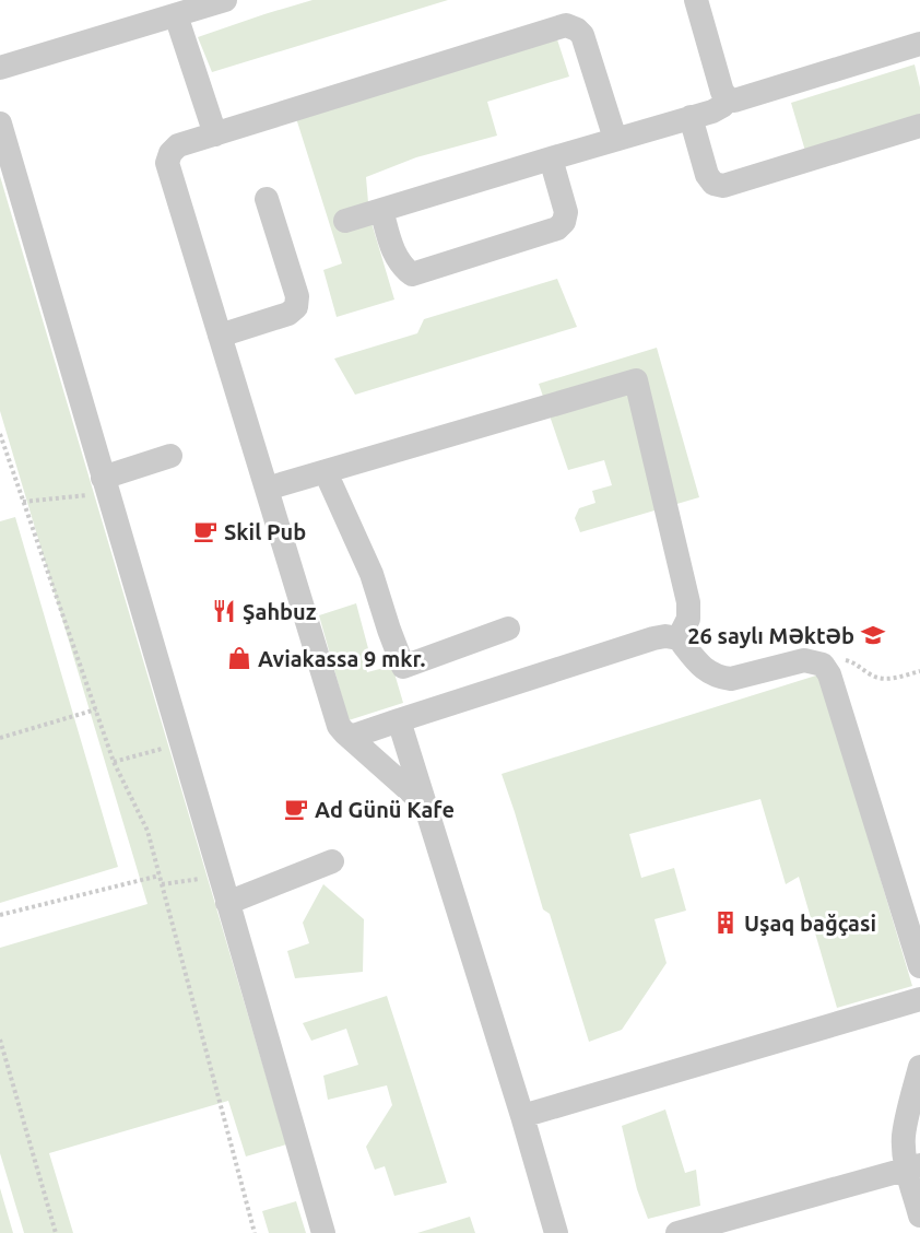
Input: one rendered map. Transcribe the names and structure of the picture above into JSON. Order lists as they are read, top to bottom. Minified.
{"places":{"cafe":["Skil Pub","Ad Günü Kafe"],"restaurant":["Şahbuz"],"school or university":["26 saylı Məktəb"],"shop":["Aviakassa 9 mkr."],"building":["Uşaq bağçasi"]}}
